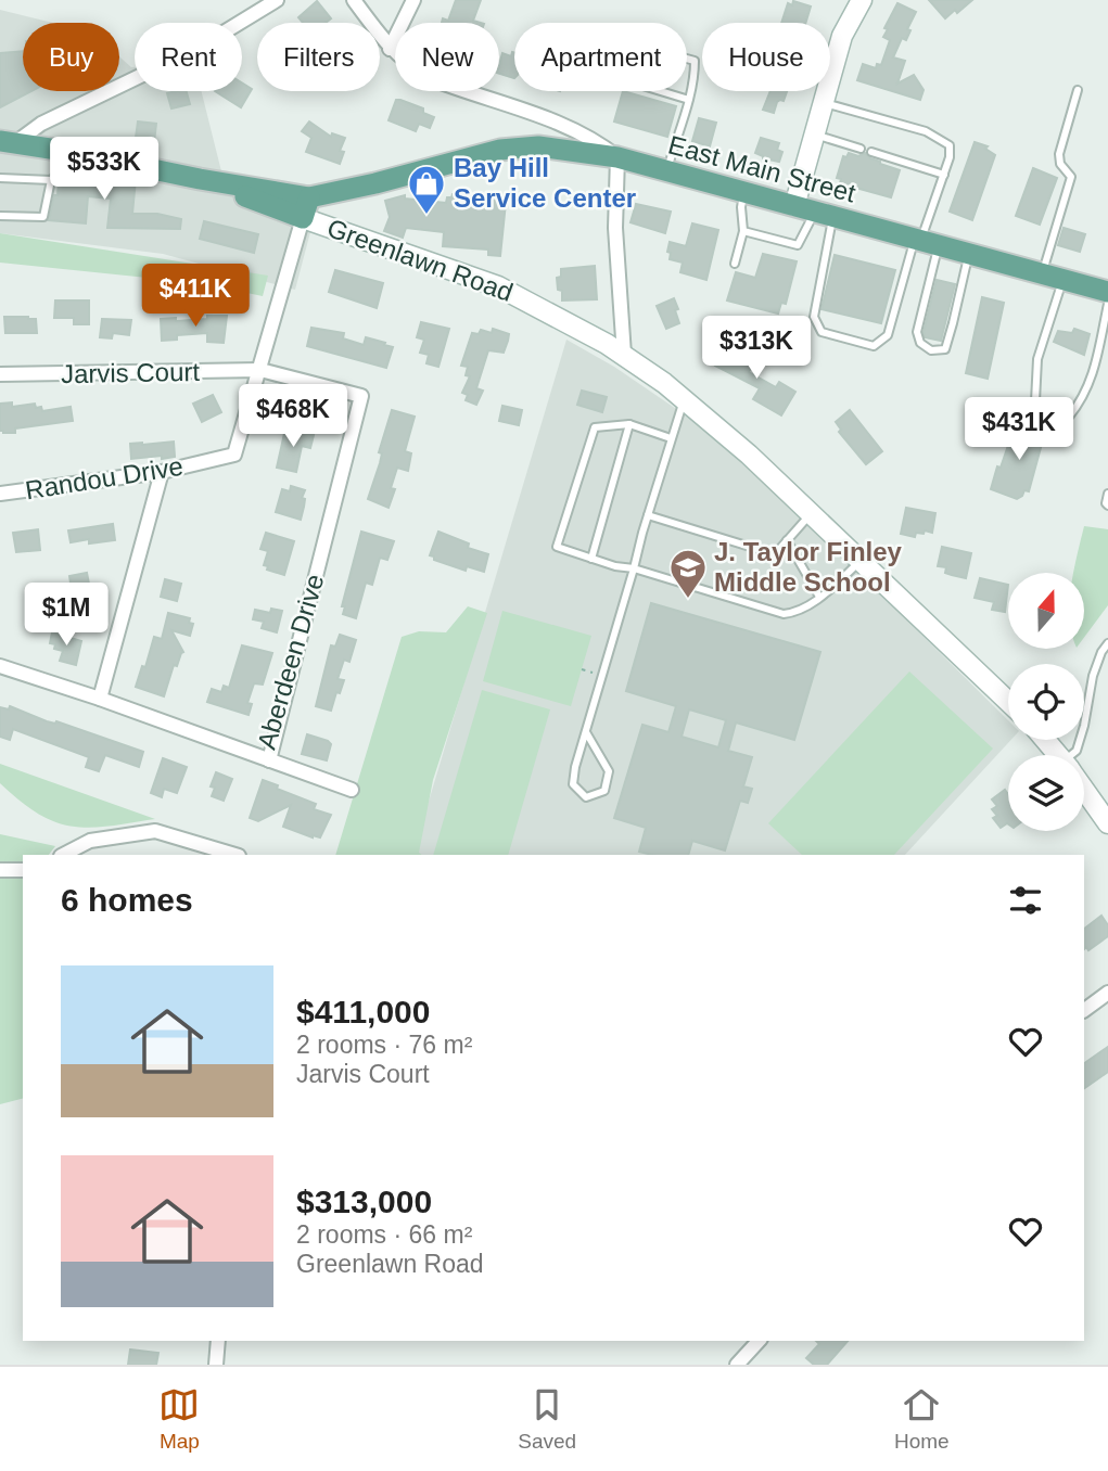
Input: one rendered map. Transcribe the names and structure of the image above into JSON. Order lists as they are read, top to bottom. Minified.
{"streets":{"main road":["East Main Street","Greenlawn Road"],"street":["Jarvis Court","Randou Drive","Aberdeen Drive"]},"crossings":[["East Main Street","Greenlawn Road"],["East Main Street","Randou Drive"],["Greenlawn Road","Randou Drive"],["Jarvis Court","Randou Drive"],["Jarvis Court","Aberdeen Drive"],["Randou Drive","Aberdeen Drive"]],"places":{"shop":["Bay Hill Service Center"],"school or university":["J. Taylor Finley Middle School"]},"north":"top","page":{"chip":["Buy","Rent","Filters","New","Apartment","House"],"price":["$533K","$411K","$313K","$468K","$431K","$1M"],"heading":"6 homes","list":[{"name":"$411,000","note":"2 rooms · 76 m² · Jarvis Court"},{"name":"$313,000","note":"2 rooms · 66 m² · Greenlawn Road"}],"tabs":["Map","Saved","Home"]}}
